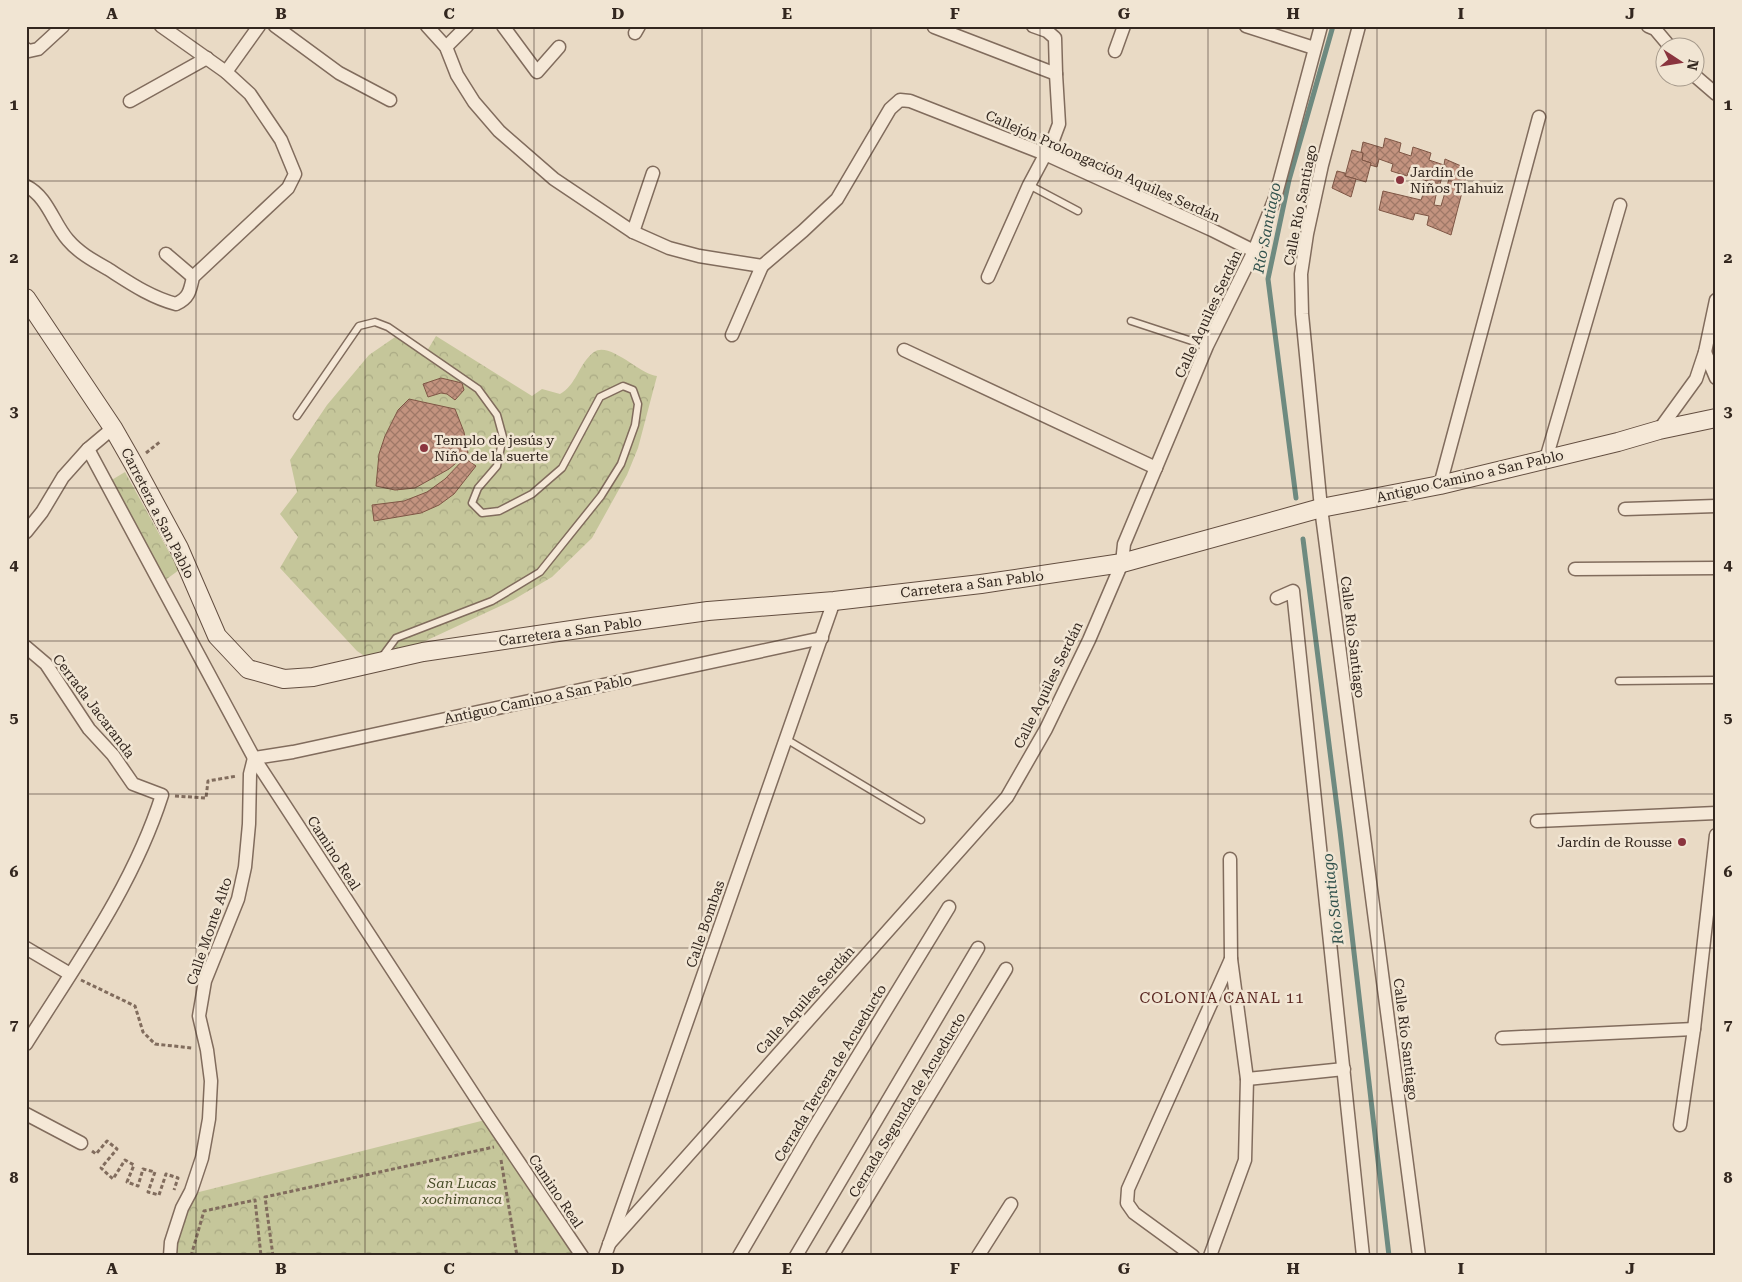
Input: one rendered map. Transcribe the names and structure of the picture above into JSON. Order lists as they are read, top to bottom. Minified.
{"streets":{"main road":["Antiguo Camino a San Pablo","Carretera a San Pablo"],"street":["Callejón Prolongación Aquiles Serdán","Calle Río Santiago","Calle Aquiles Serdán","Cerrada Jacaranda","Camino Real","Calle Bombas","Calle Monte Alto","Cerrada Tercera de Acueducto","Cerrada Segunda de Acueducto"]},"crossings":[["Callejón Prolongación Aquiles Serdán","Calle Aquiles Serdán"],["Calle Río Santiago","Antiguo Camino a San Pablo"],["Calle Río Santiago","Carretera a San Pablo"],["Calle Aquiles Serdán","Carretera a San Pablo"],["Calle Aquiles Serdán","Calle Bombas"],["Antiguo Camino a San Pablo","Carretera a San Pablo"],["Antiguo Camino a San Pablo","Camino Real"],["Antiguo Camino a San Pablo","Calle Bombas"],["Antiguo Camino a San Pablo","Calle Monte Alto"],["Carretera a San Pablo","Calle Bombas"],["Camino Real","Calle Monte Alto"]],"districts":["COLONIA CANAL 11"],"water":["Río Santiago"],"parks":["San Lucas xochimanca"],"places":["Jardín de Niños Tlahuiz","Templo de jesús y Niño de la suerte","Jardín de Rousse"],"north":"right","grid":{"columns":["A","B","C","D","E","F","G","H","I","J"],"rows":["1","2","3","4","5","6","7","8"]}}
